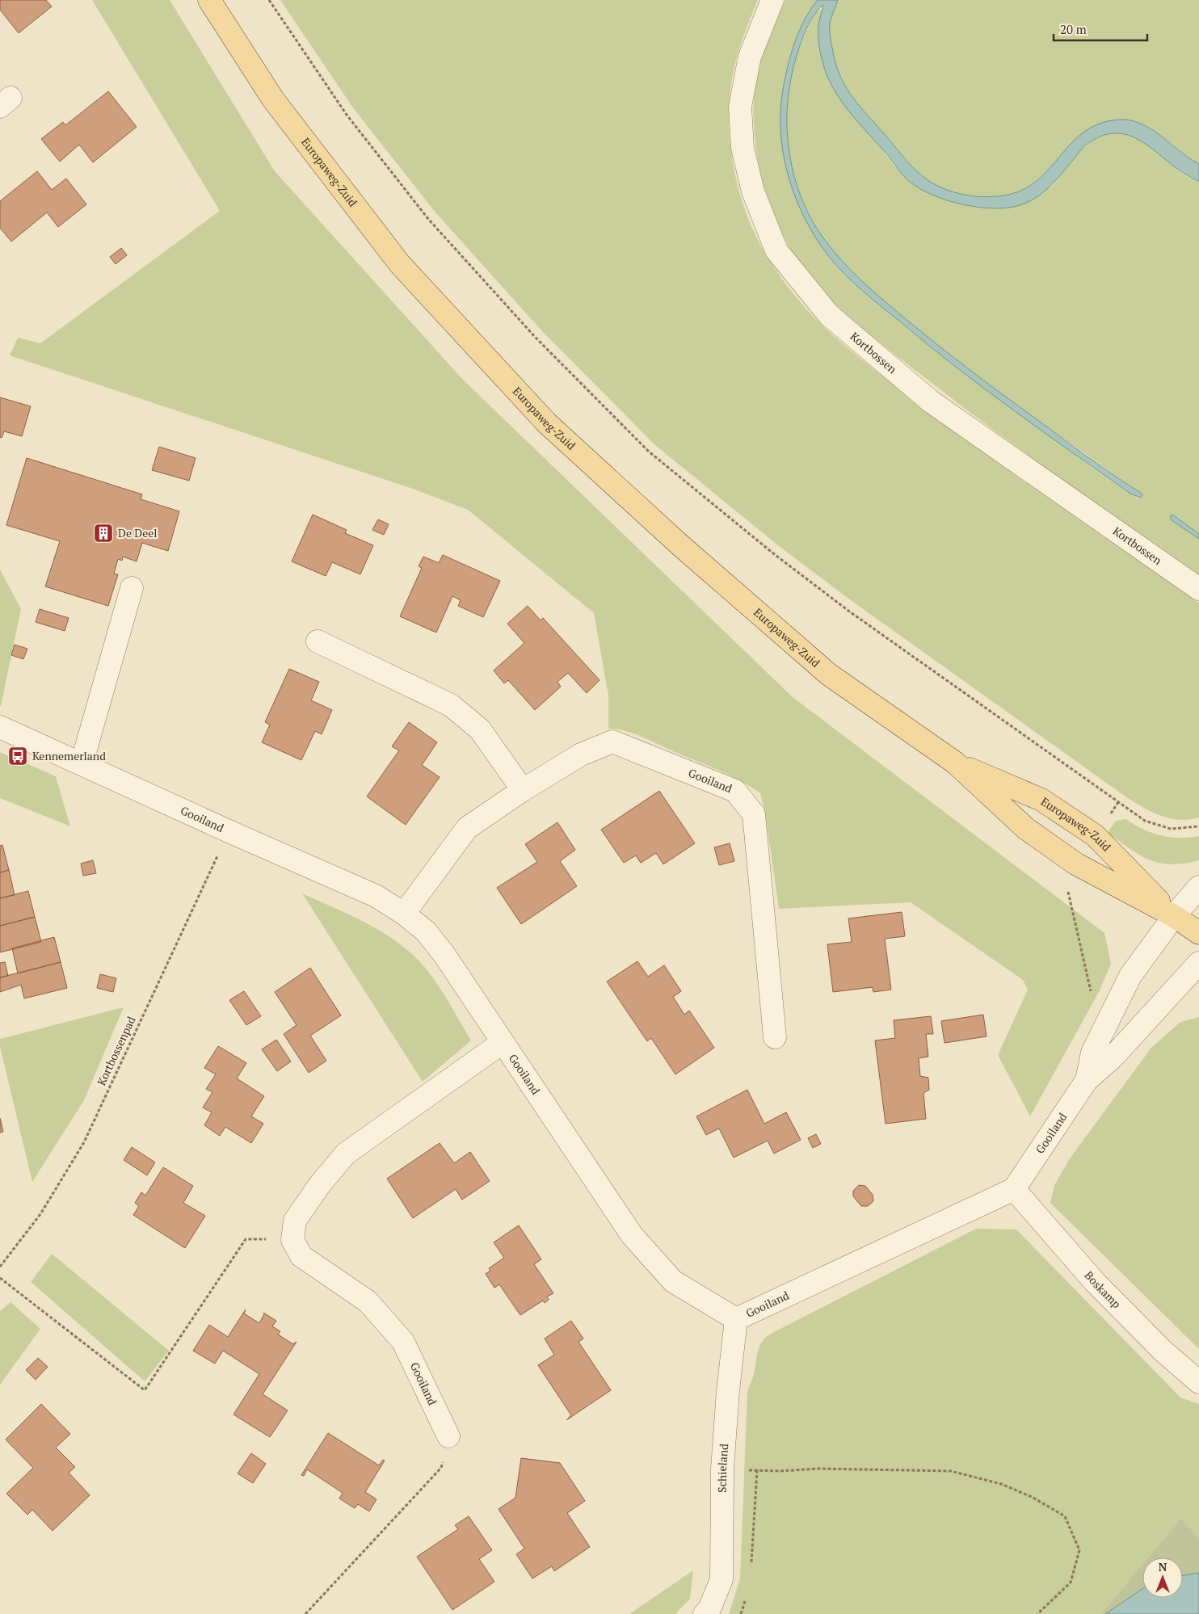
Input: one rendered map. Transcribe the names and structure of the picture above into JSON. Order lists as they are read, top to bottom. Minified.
{"streets":{"main road":["Europaweg-Zuid"],"street":["Kortbossen","Gooiland","Boskamp","Schieland"],"path":["Kortbossenpad"]},"crossings":[["Europaweg-Zuid","Gooiland"],["Gooiland","Kortbossenpad"],["Gooiland","Boskamp"],["Gooiland","Schieland"]],"places":{"building":["De Deel"],"bus stop":["Kennemerland"]},"scale_bar":"20 m","north":"top"}
